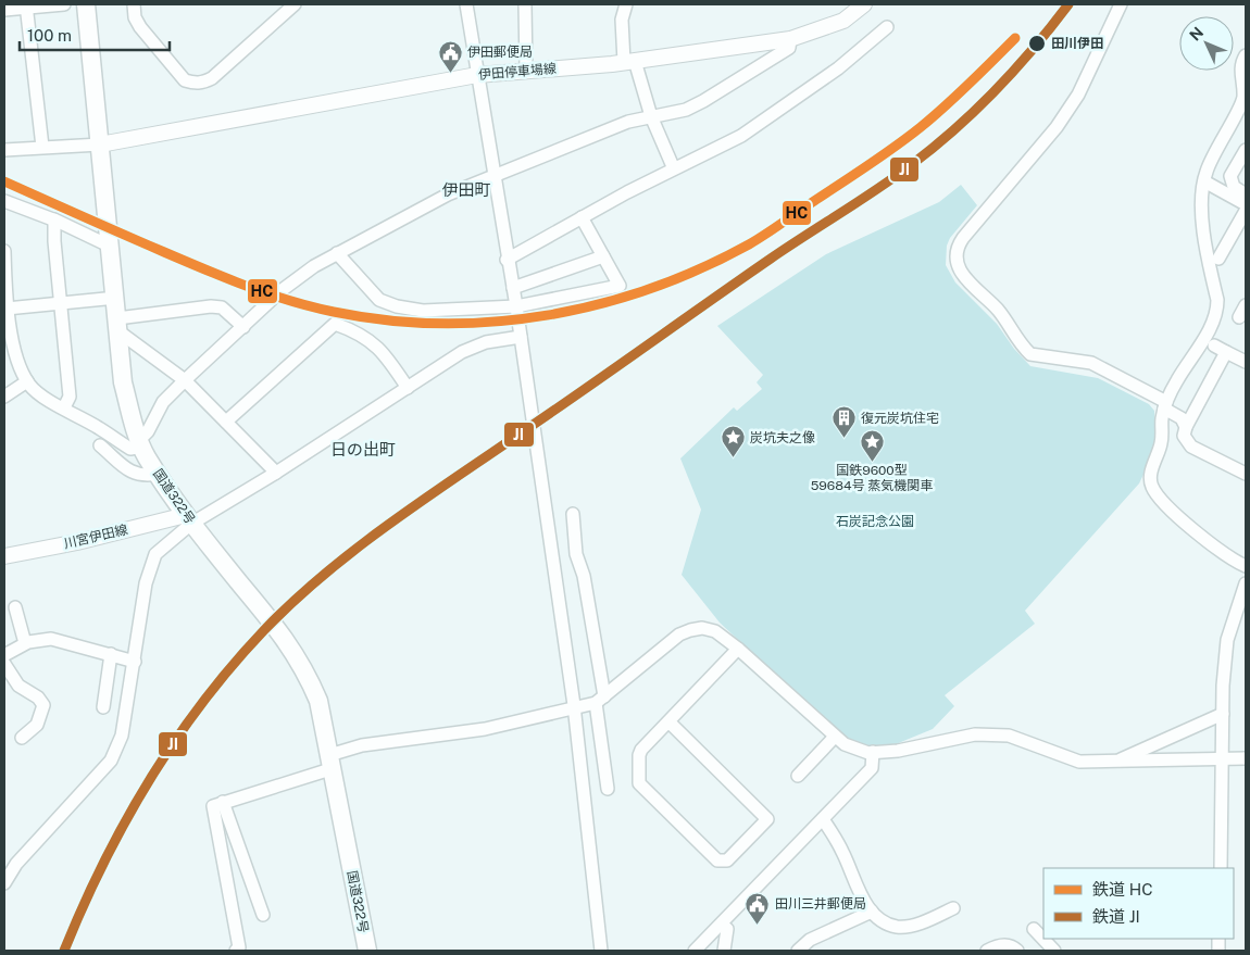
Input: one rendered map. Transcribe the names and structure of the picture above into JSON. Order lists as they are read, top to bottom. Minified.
{"streets":{"highway":["国道322号"],"main road":["伊田停車場線","川宮伊田線"]},"crossings":[["伊田停車場線","国道322号"],["国道322号","川宮伊田線"]],"districts":["伊田町","日の出町"],"parks":["石炭記念公園"],"places":{"other":["田川伊田"],"public building":["伊田郵便局","田川三井郵便局"],"building":["復元炭坑住宅"],"place":["炭坑夫之像","国鉄9600型 59684号 蒸気機関車"]},"lines":["rail line JI","rail line HC"],"legend":["鉄道 HC","鉄道 JI"],"scale_bar":"100 m","north":"top left"}
